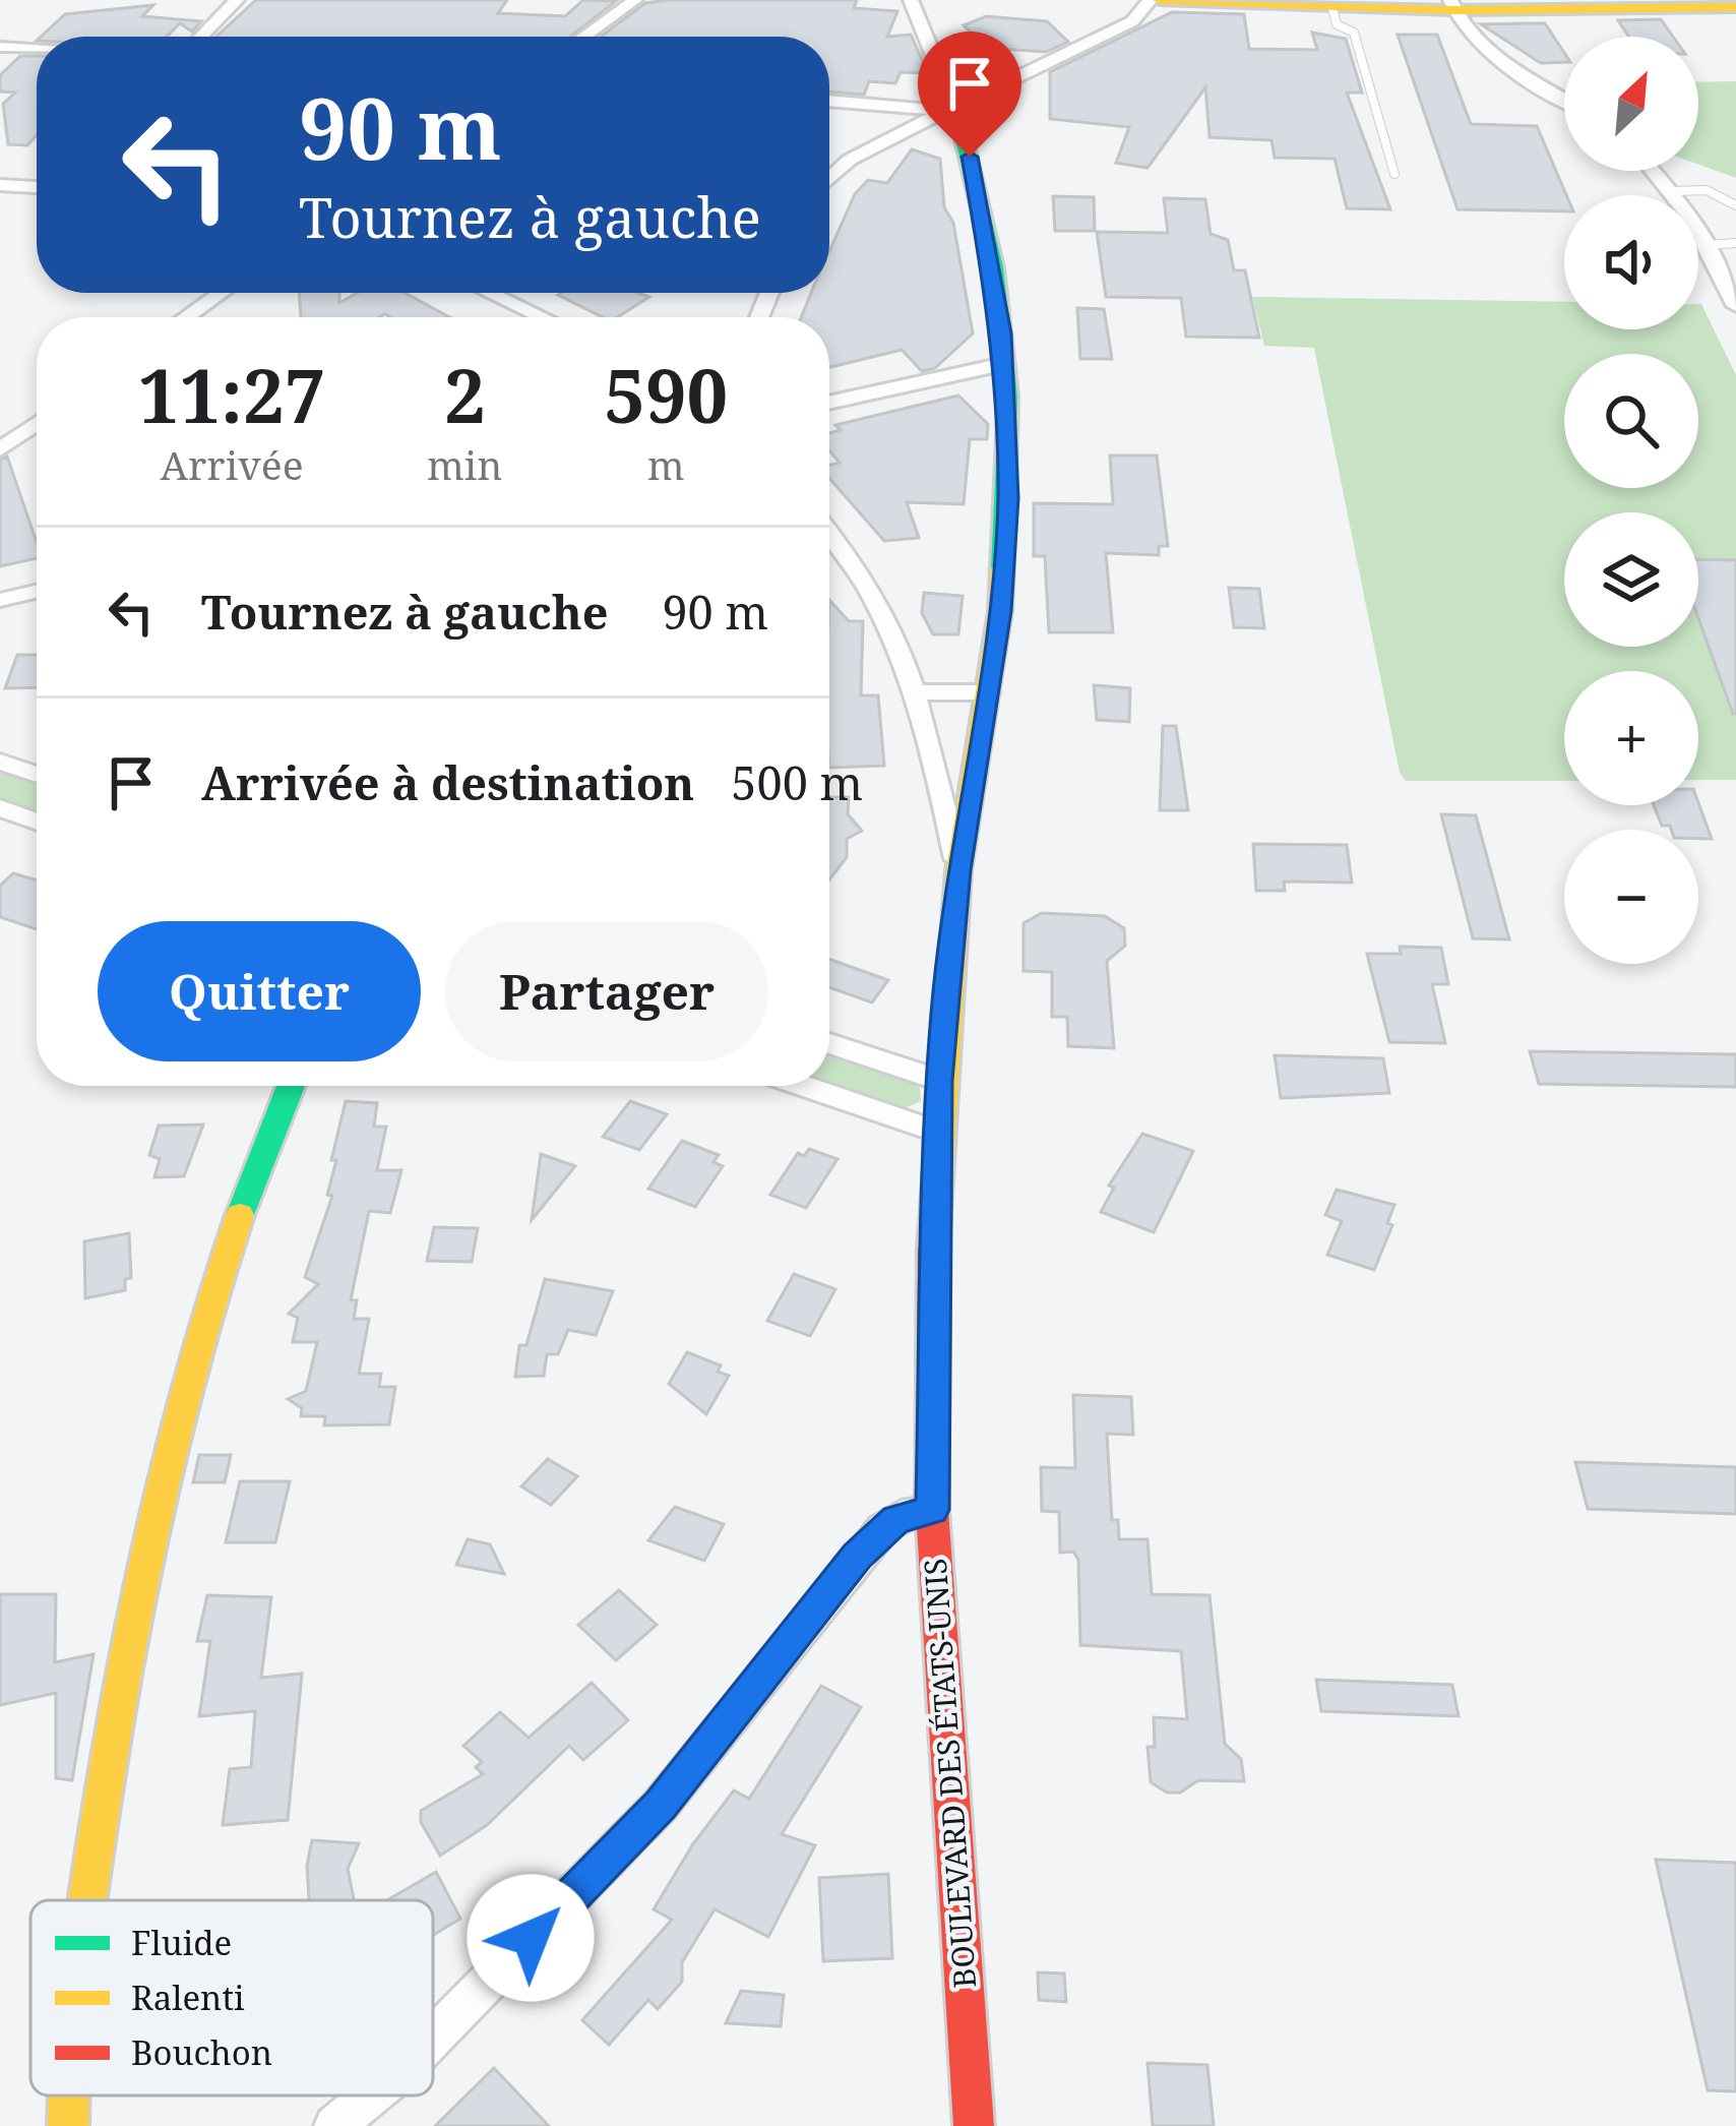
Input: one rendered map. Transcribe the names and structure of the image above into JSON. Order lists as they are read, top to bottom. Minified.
{"streets":{"street":["BOULEVARD DES ÉTATS-UNIS"]},"legend":["Fluide","Ralenti","Bouchon"],"north":"top right","page":{"map_buttons":["+","−"],"turn":["90 m","Tournez à gauche"],"eta":["11:27","Arrivée","2","min","590","m"],"list":[{"name":"Tournez à gauche","value":"90 m"},{"name":"Arrivée à destination","value":"500 m"}],"buttons":["Quitter","Partager"]}}
